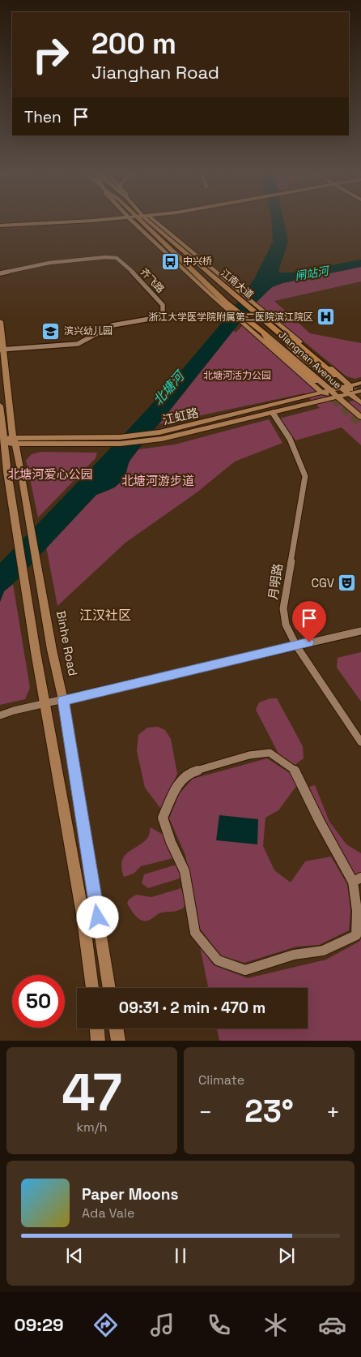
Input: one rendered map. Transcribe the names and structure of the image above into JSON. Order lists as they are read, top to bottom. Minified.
{"streets":{"highway":["江南大道","Jiangnan Avenue"],"main road":["江虹路","Binhe Road"],"street":["齐飞路","月明路"]},"crossings":[["齐飞路","Binhe Road"],["江南大道","江虹路"],["Jiangnan Avenue","江虹路"],["江虹路","月明路"],["江虹路","Binhe Road"]],"districts":["江汉社区"],"water":["闸站河","北塘河"],"parks":["北塘河活力公园","北塘河爱心公园","北塘河游步道"],"places":{"bus stop":["中兴桥"],"hospital":["浙江大学医学院附属第二医院滨江院区"],"school or university":["滨兴幼儿园"],"theatre":["CGV"]},"page":{"turn":["200 m","Jianghan Road"],"then":"Then","limit":"50","trip":"09:31 · 2 min · 470 m","tile":[["47","km/h"],"Climate"],"heat":["−","23°","+"],"song":["Paper Moons","Ada Vale"],"tabs":"09:29"}}
